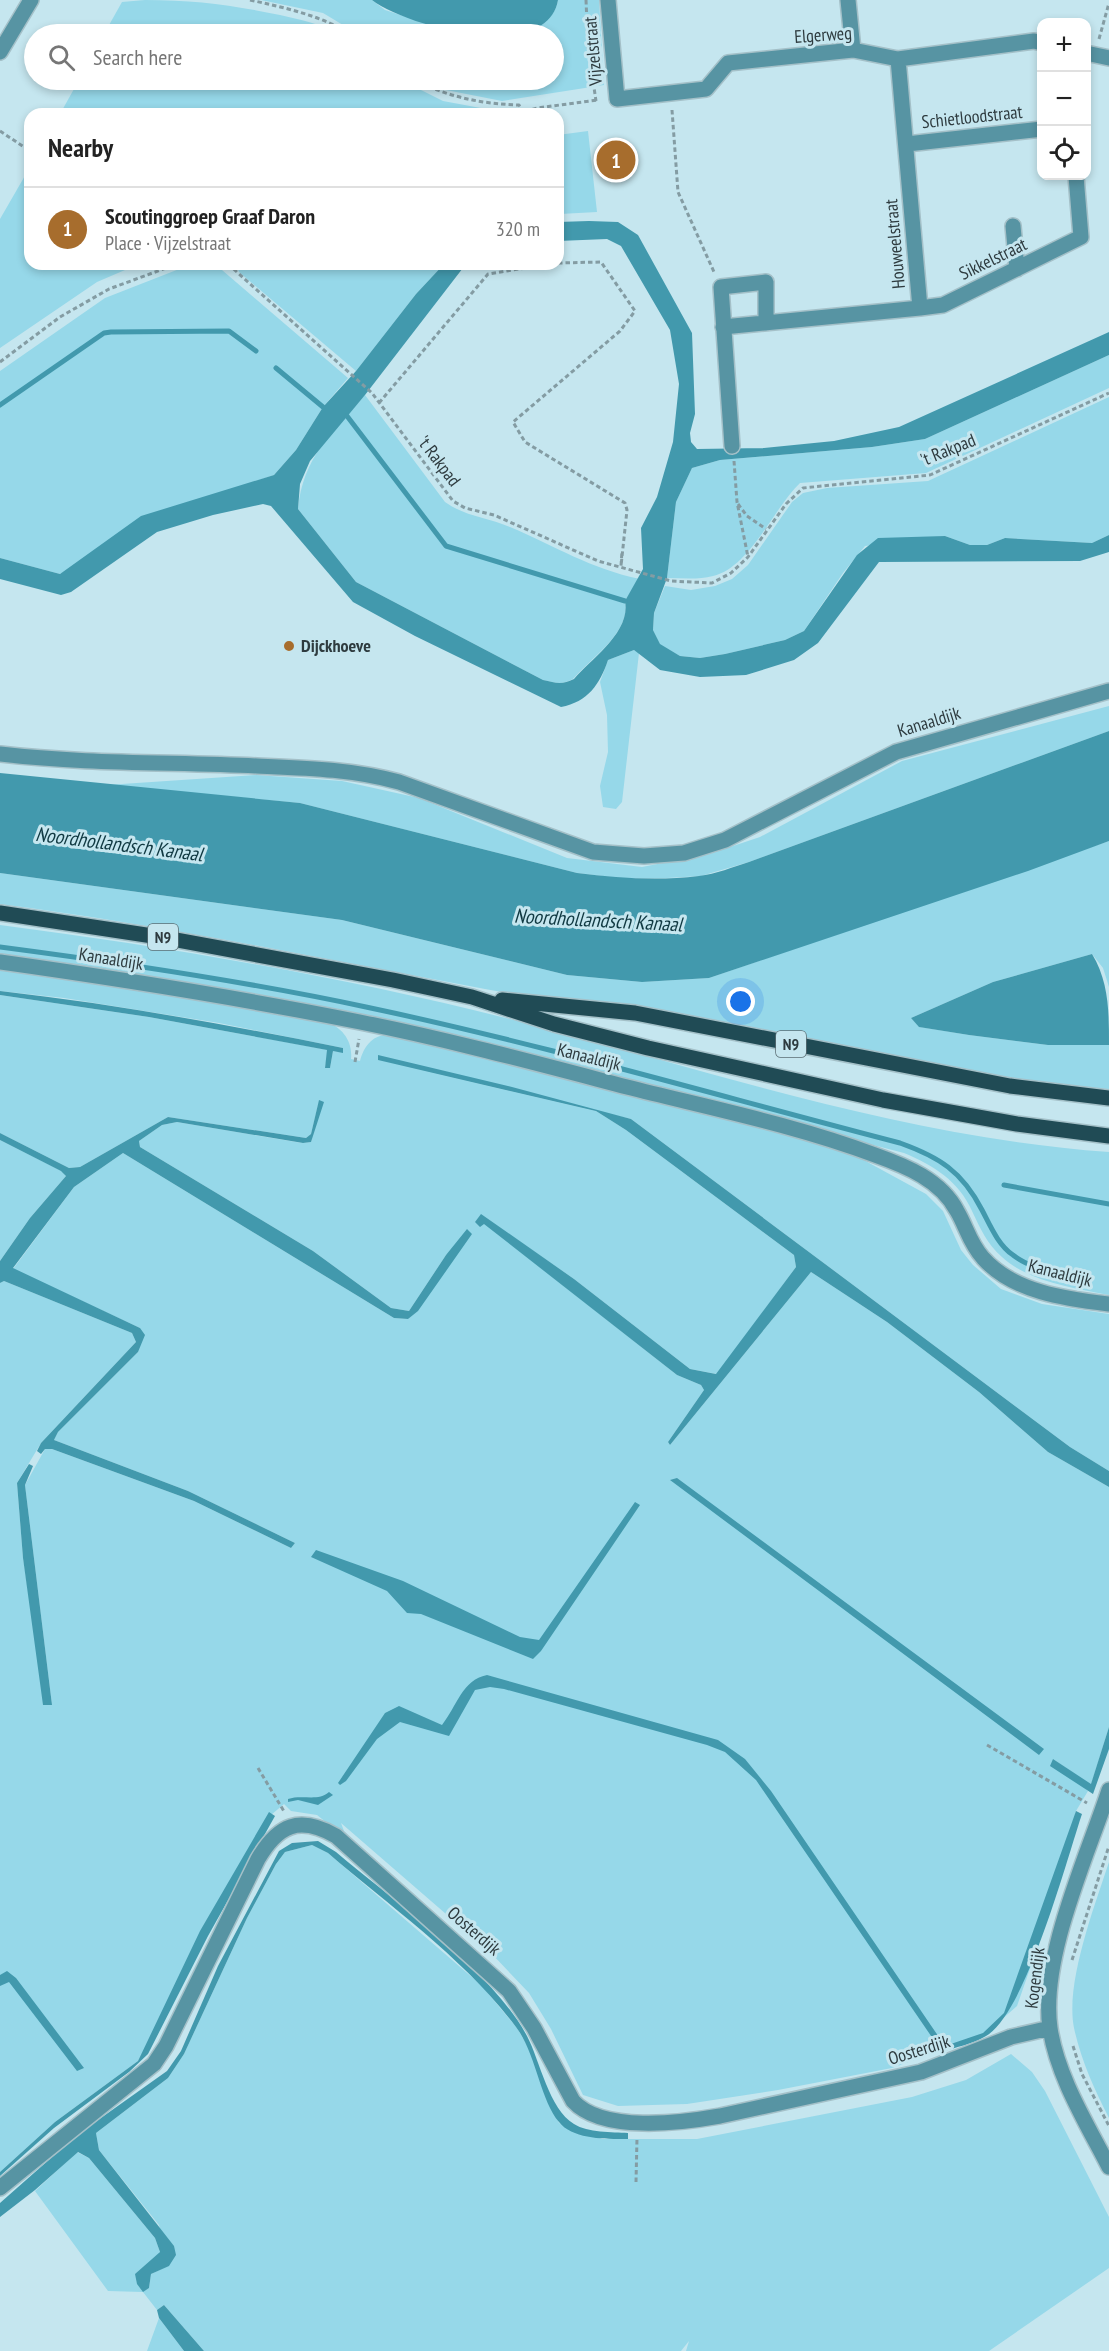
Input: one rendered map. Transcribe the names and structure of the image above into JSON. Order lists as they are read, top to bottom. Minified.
{"streets":{"main road":["Kanaaldijk","N9"],"street":["Elgerweg","Vijzelstraat","Schietloodstraat","Houweelstraat","Sikkelstraat","Oosterdijk","Kogendijk"],"path":["'t Rakpad"]},"crossings":[["Elgerweg","Vijzelstraat"],["Elgerweg","Houweelstraat"],["Schietloodstraat","Houweelstraat"],["Houweelstraat","Sikkelstraat"],["Oosterdijk","Kogendijk"]],"water":["Noordhollandsch Kanaal"],"places":["Dijckhoeve"],"page":{"map_buttons":["+","−"],"search":"Search here","heading":"Nearby","pins":"1","list":[{"mark":"1","name":"Scoutinggroep Graaf Daron","note":"Place · Vijzelstraat","value":"320 m"}]}}
